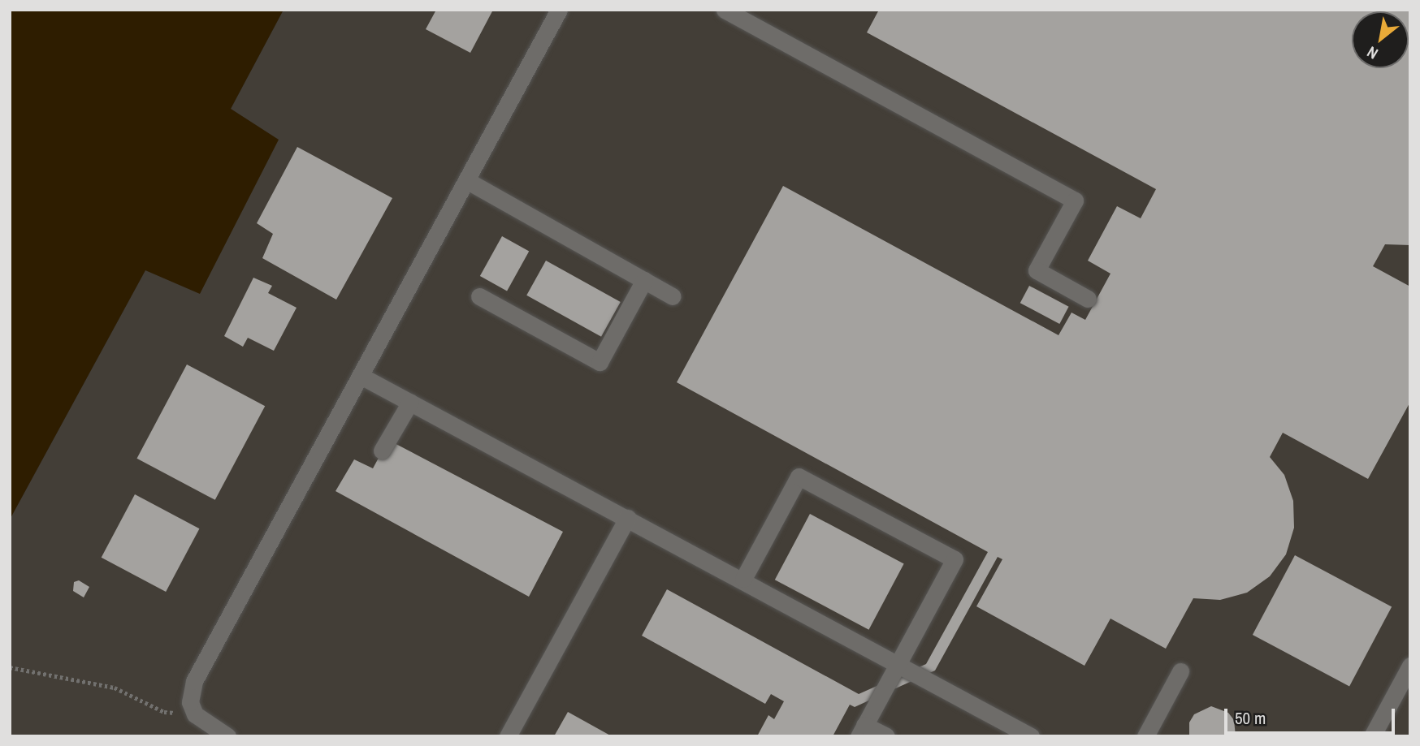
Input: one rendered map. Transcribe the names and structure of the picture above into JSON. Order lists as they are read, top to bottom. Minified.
{"scale_bar":"50 m","north":"bottom left"}
